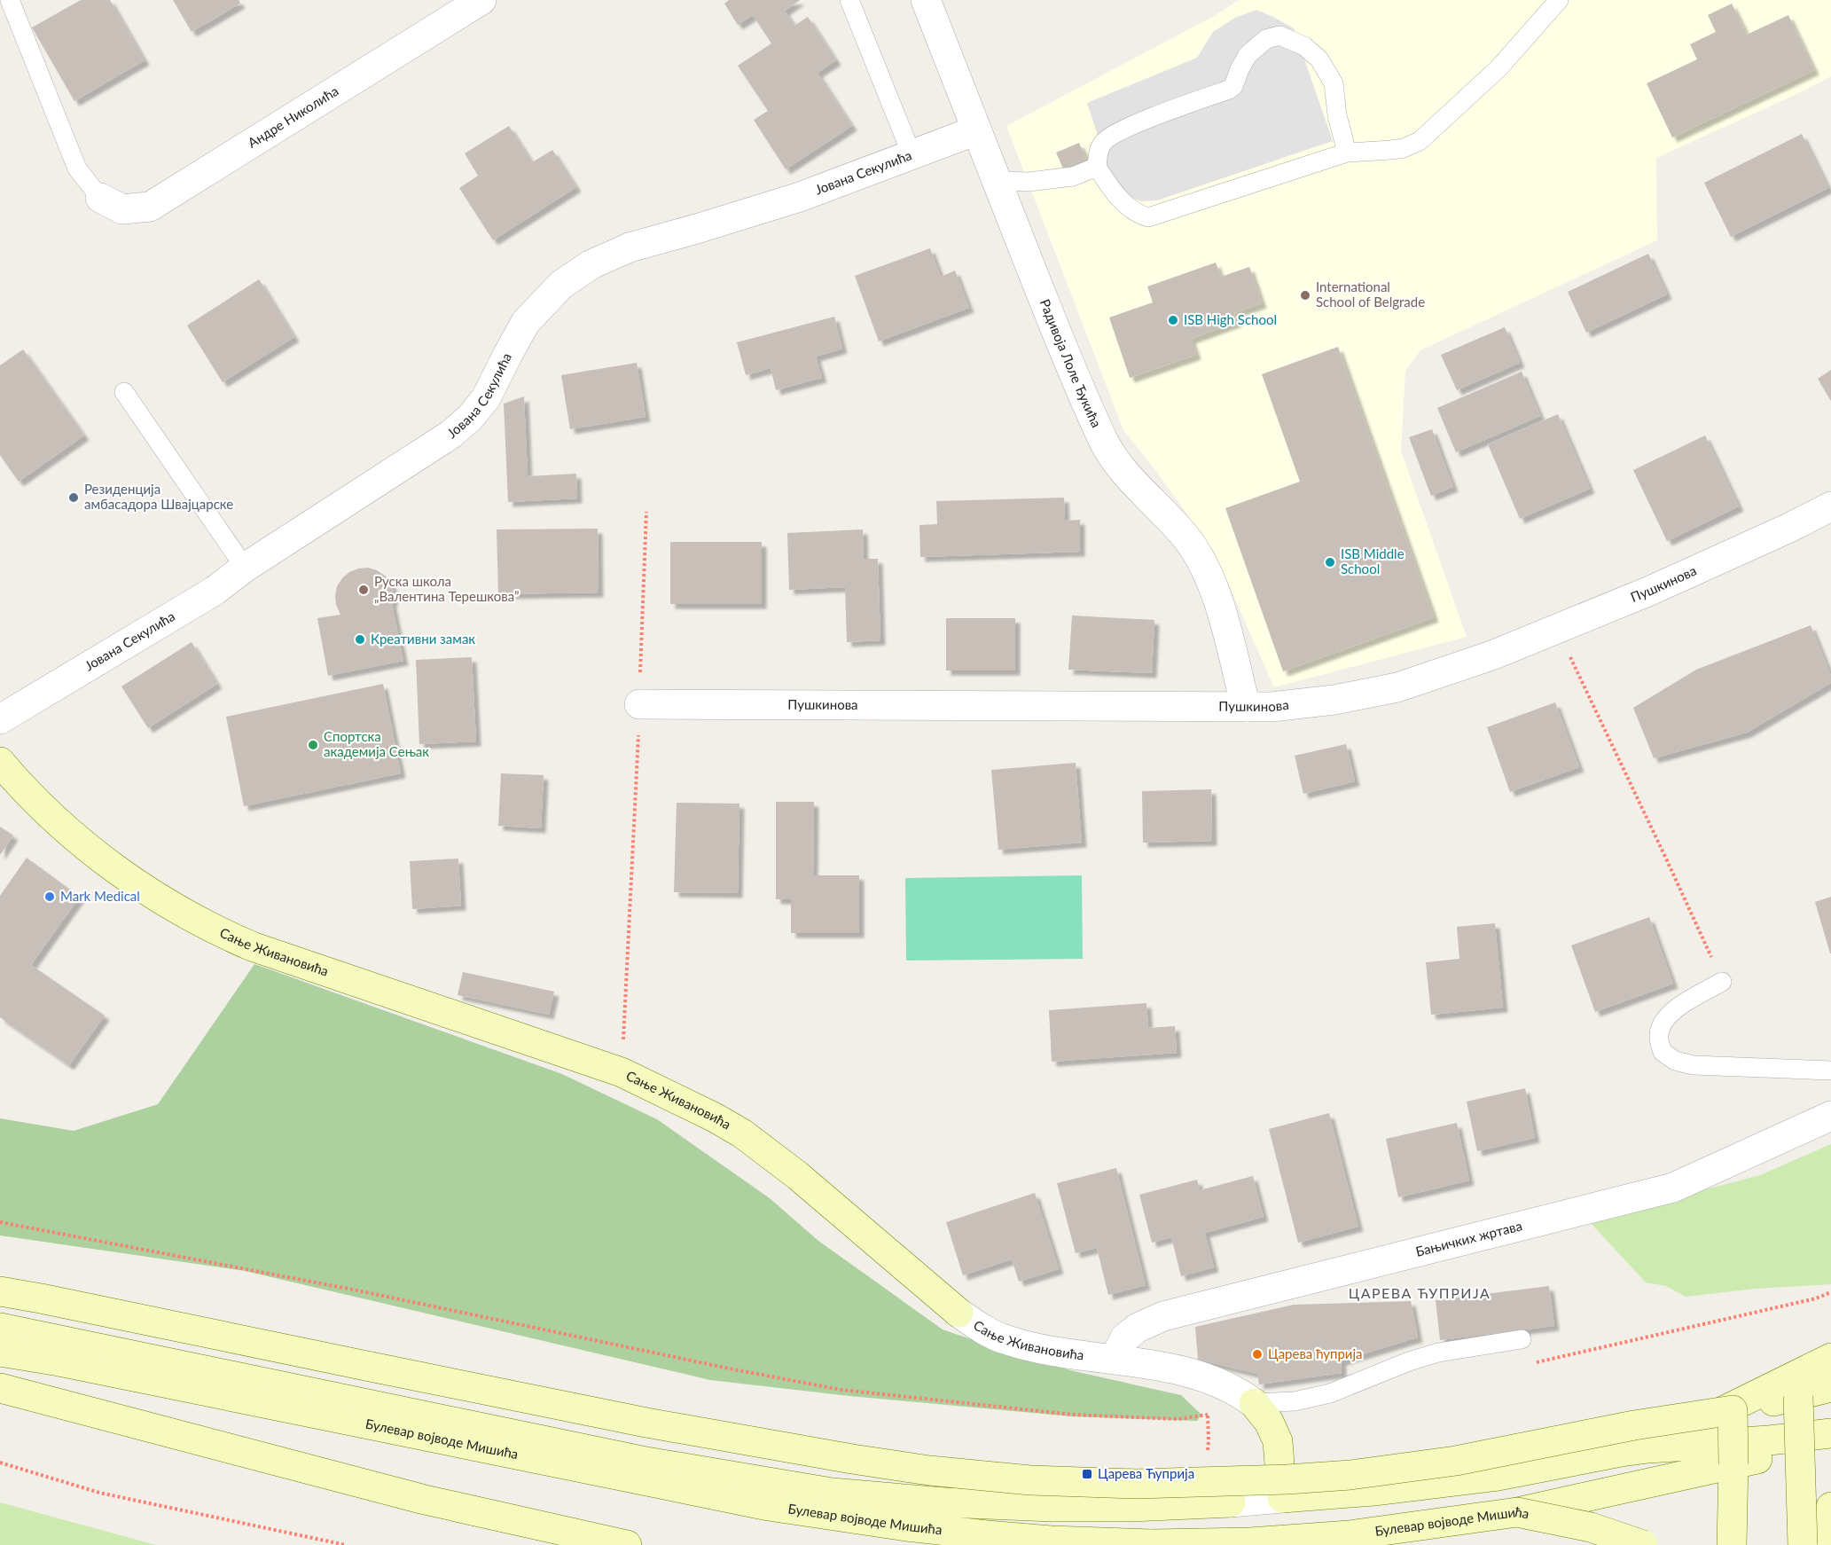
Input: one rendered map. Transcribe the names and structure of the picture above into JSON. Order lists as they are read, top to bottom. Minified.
{"streets":{"main road":["Сање Живановића","Булевар војводе Мишића"],"street":["Андре Николића","Јована Секулића","Радивоја Лоле Ђукића","Пушкинова","Бањичких жртава"]},"crossings":[["Јована Секулића","Радивоја Лоле Ђукића"],["Радивоја Лоле Ђукића","Пушкинова"],["Сање Живановића","Бањичких жртава"]],"districts":["ЦАРЕВА ЋУПРИЈА"],"places":{"other":["International School of Belgrade","ISB High School","Резиденција амбасадора Швајцарске","ISB Middle School","Руска школа „Валентина Терешкова”","Креативни замак","Спортска академија Сењак","Mark Medical","Царева ћуприја"],"transit":["Царева Ћуприја"]}}
